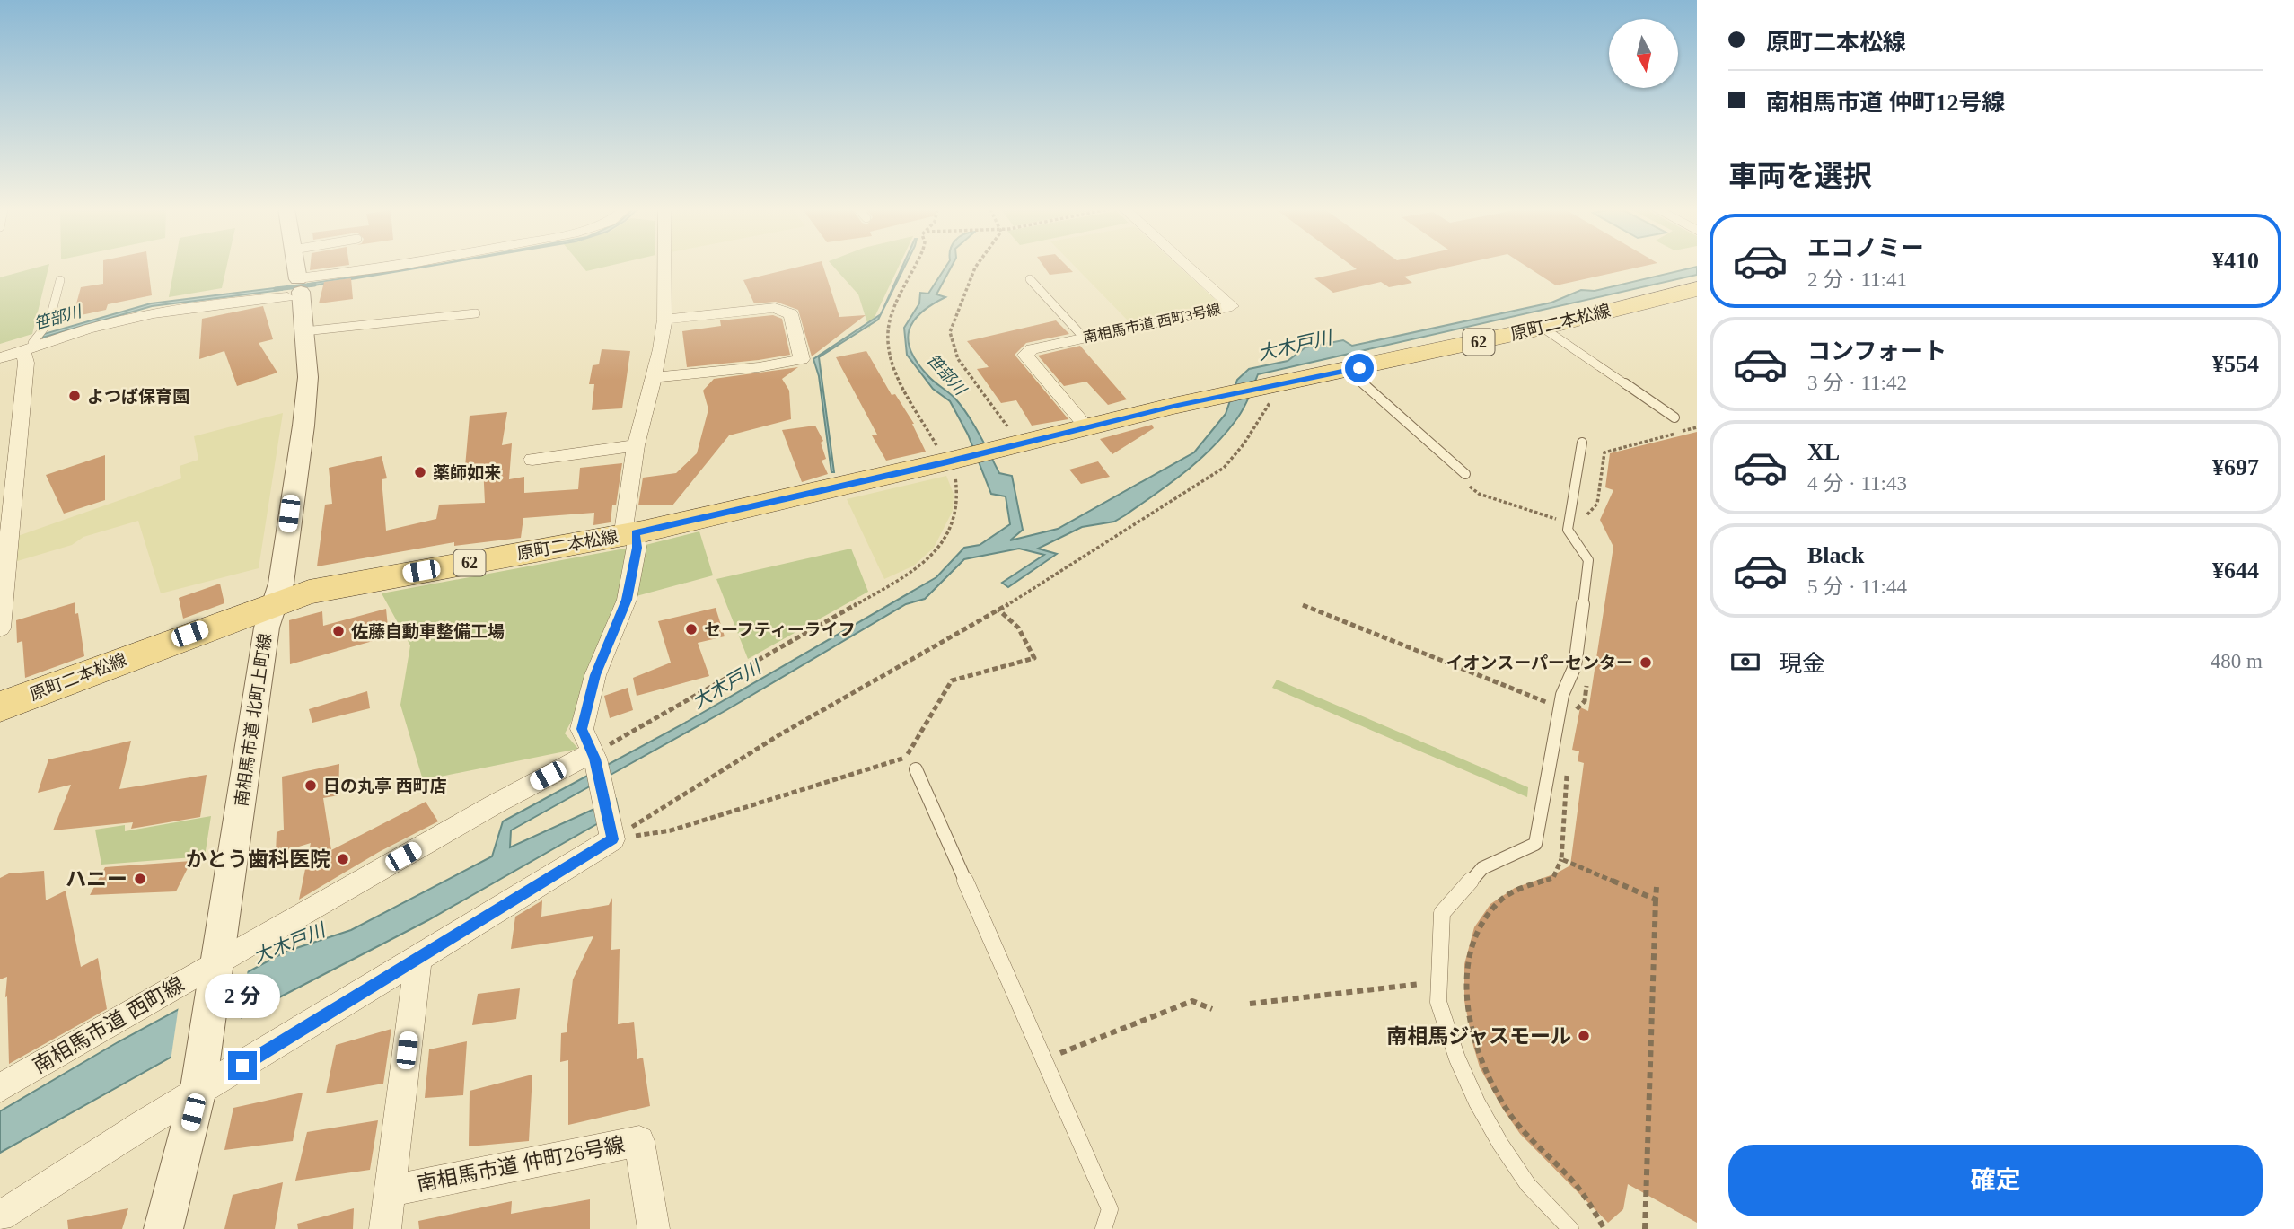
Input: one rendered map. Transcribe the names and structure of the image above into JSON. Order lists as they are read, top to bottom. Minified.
{"streets":{"main road":["原町二本松線","62"],"street":["南相馬市道 西町3号線","南相馬市道 北町上町線","南相馬市道 西町線","南相馬市道 仲町26号線"]},"crossings":[["原町二本松線","南相馬市道 西町3号線"],["原町二本松線","南相馬市道 北町上町線"],["南相馬市道 北町上町線","南相馬市道 西町線"]],"water":["笹部川","大木戸川"],"places":["よつば保育園","薬師如来","セーフティーライフ","佐藤自動車整備工場","イオンスーパーセンター","日の丸亭 西町店","かとう歯科医院","ハニー","南相馬ジャスモール"],"north":"bottom","page":{"banner":["原町二本松線","南相馬市道 仲町12号線"],"heading":"車両を選択","list":[{"name":"エコノミー","note":"2 分 · 11:41","value":"¥410"},{"name":"コンフォート","note":"3 分 · 11:42","value":"¥554"},{"name":"XL","note":"4 分 · 11:43","value":"¥697"},{"name":"Black","note":"5 分 · 11:44","value":"¥644"}],"pay":["現金","480 m"],"bubble":"2 分","buttons":"確定"}}
